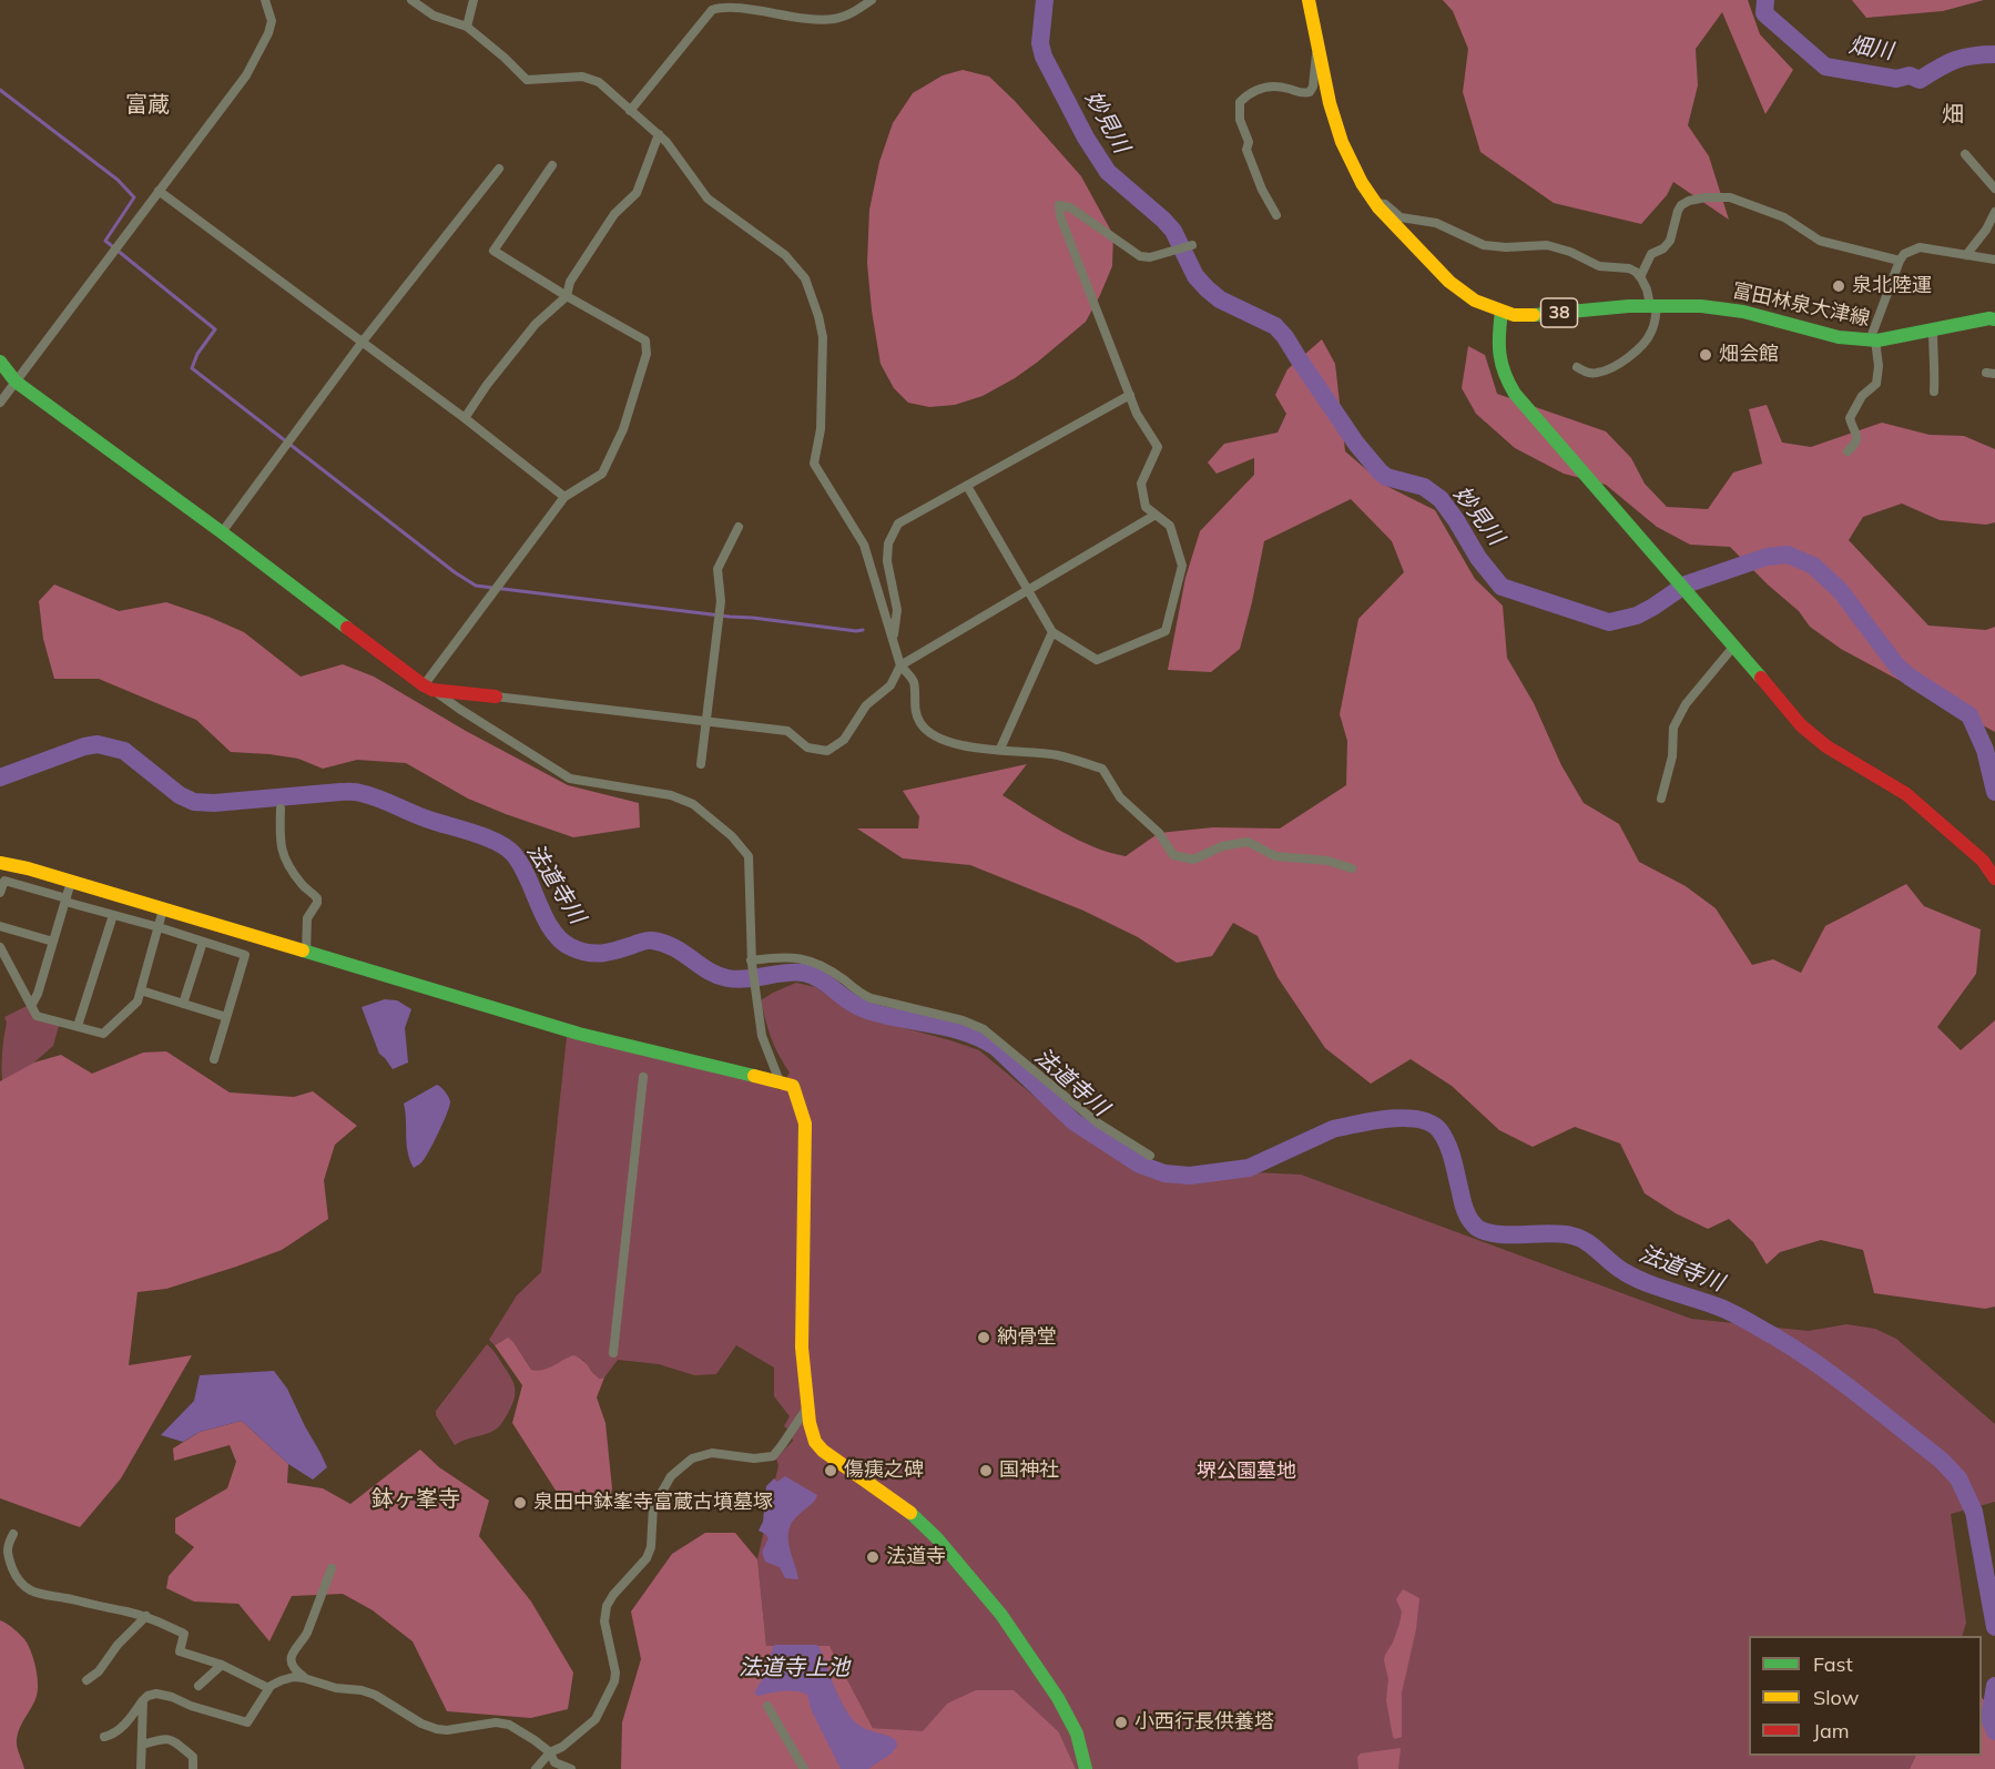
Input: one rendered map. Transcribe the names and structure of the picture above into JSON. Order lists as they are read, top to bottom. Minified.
{"streets":{"street":["富田林泉大津線","38"]},"districts":["富蔵","畑","鉢ヶ峯寺"],"water":["畑川","妙見川","法道寺川","法道寺上池"],"parks":["堺公園墓地"],"places":["泉北陸運","畑会館","納骨堂","傷痍之碑","国神社","泉田中鉢峯寺富蔵古墳墓塚","法道寺","小西行長供養塔"],"legend":["Fast","Slow","Jam"]}
